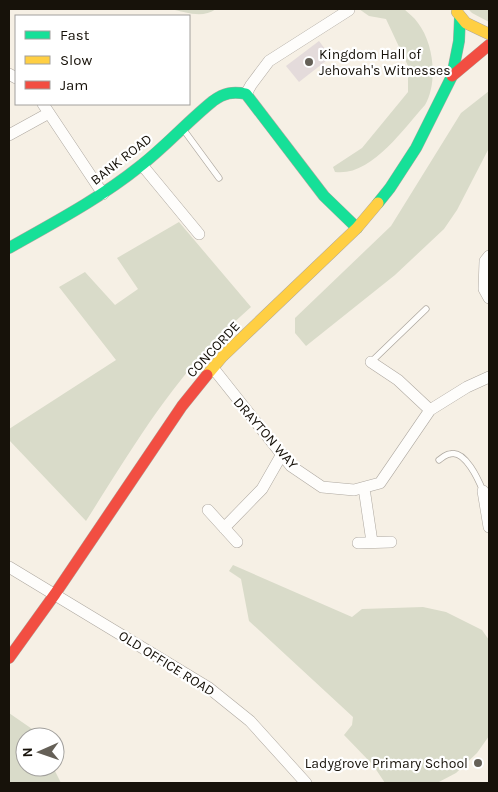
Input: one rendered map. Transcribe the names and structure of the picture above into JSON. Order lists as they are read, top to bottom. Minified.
{"streets":{"street":["BANK ROAD","CONCORDE","DRAYTON WAY","OLD OFFICE ROAD"]},"crossings":[["CONCORDE","DRAYTON WAY"],["CONCORDE","OLD OFFICE ROAD"]],"places":["Kingdom Hall of Jehovah's Witnesses","Ladygrove Primary School"],"legend":["Fast","Slow","Jam"],"north":"left"}
